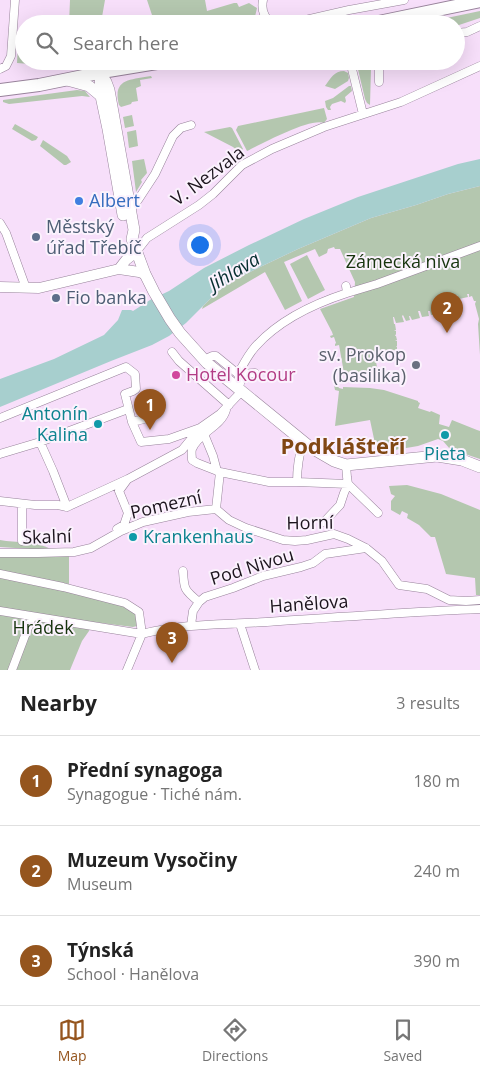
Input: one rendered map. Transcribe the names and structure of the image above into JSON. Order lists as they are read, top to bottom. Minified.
{"streets":{"street":["V. Nezvala","Pomezní","Horní","Skalní","Pod Nivou","Hanělova"]},"crossings":[["Pomezní","Horní"],["Pomezní","Skalní"],["Horní","Pod Nivou"],["Pod Nivou","Hanělova"]],"districts":["Podklášteří"],"water":["Jihlava"],"parks":["Zámecká niva","Hrádek"],"places":["Albert","Městský úřad Třebíč","Fio banka","sv. Prokop (basilika)","Hotel Kocour","Antonín Kalina","Pieta","Krankenhaus"],"page":{"search":"Search here","pins":["2","1","3"],"heading":["Nearby","3 results"],"list":[{"mark":"1","name":"Přední synagoga","note":"Synagogue · Tiché nám.","value":"180 m"},{"mark":"2","name":"Muzeum Vysočiny","note":"Museum","value":"240 m"},{"mark":"3","name":"Týnská","note":"School · Hanělova","value":"390 m"}],"nav":["Map","Directions","Saved"]}}
